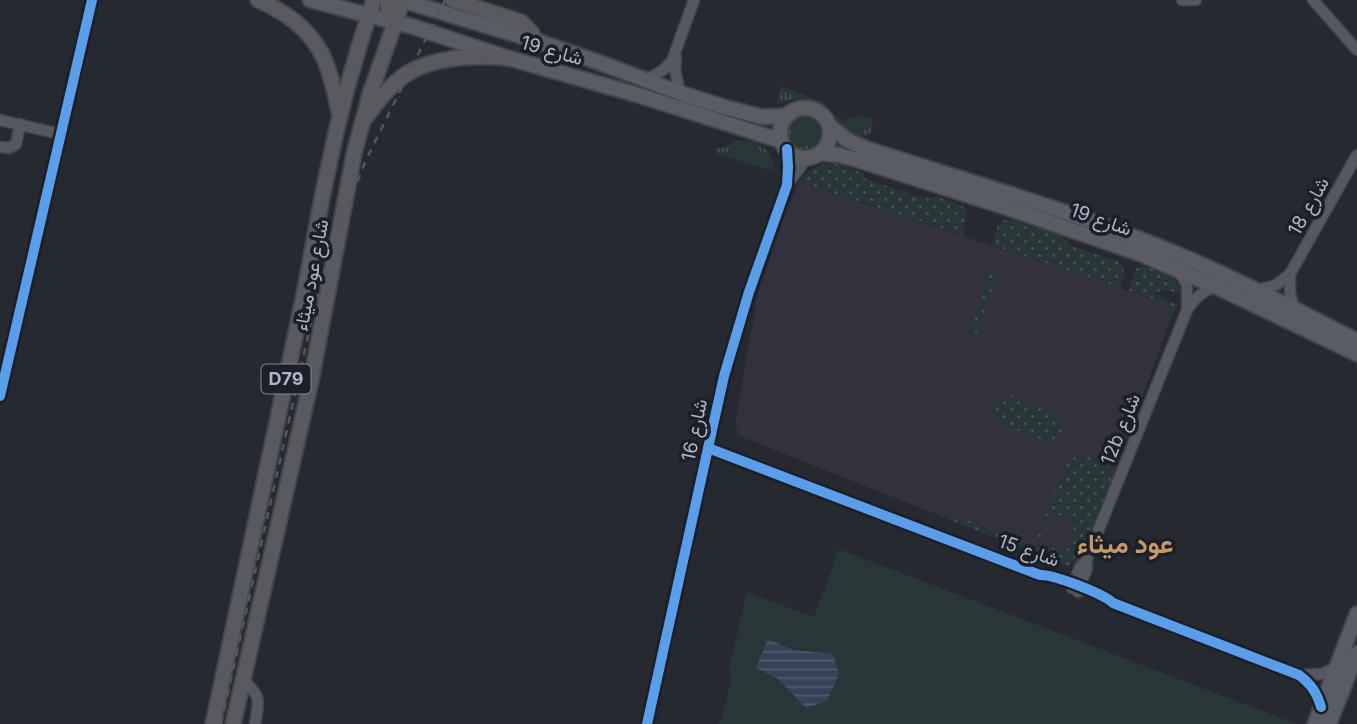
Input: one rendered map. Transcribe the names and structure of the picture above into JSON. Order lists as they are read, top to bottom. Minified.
{"streets":{"main road":["شارع 19","شارع عود ميثاء","D79"],"street":["شارع 18","12b شارع","شارع 16","شارع 15"]},"crossings":[["شارع 19","شارع عود ميثاء"],["شارع 19","12b شارع"],["شارع 19","شارع 16"],["12b شارع","شارع 15"],["شارع 16","شارع 15"]],"districts":["عود ميثاء"]}
